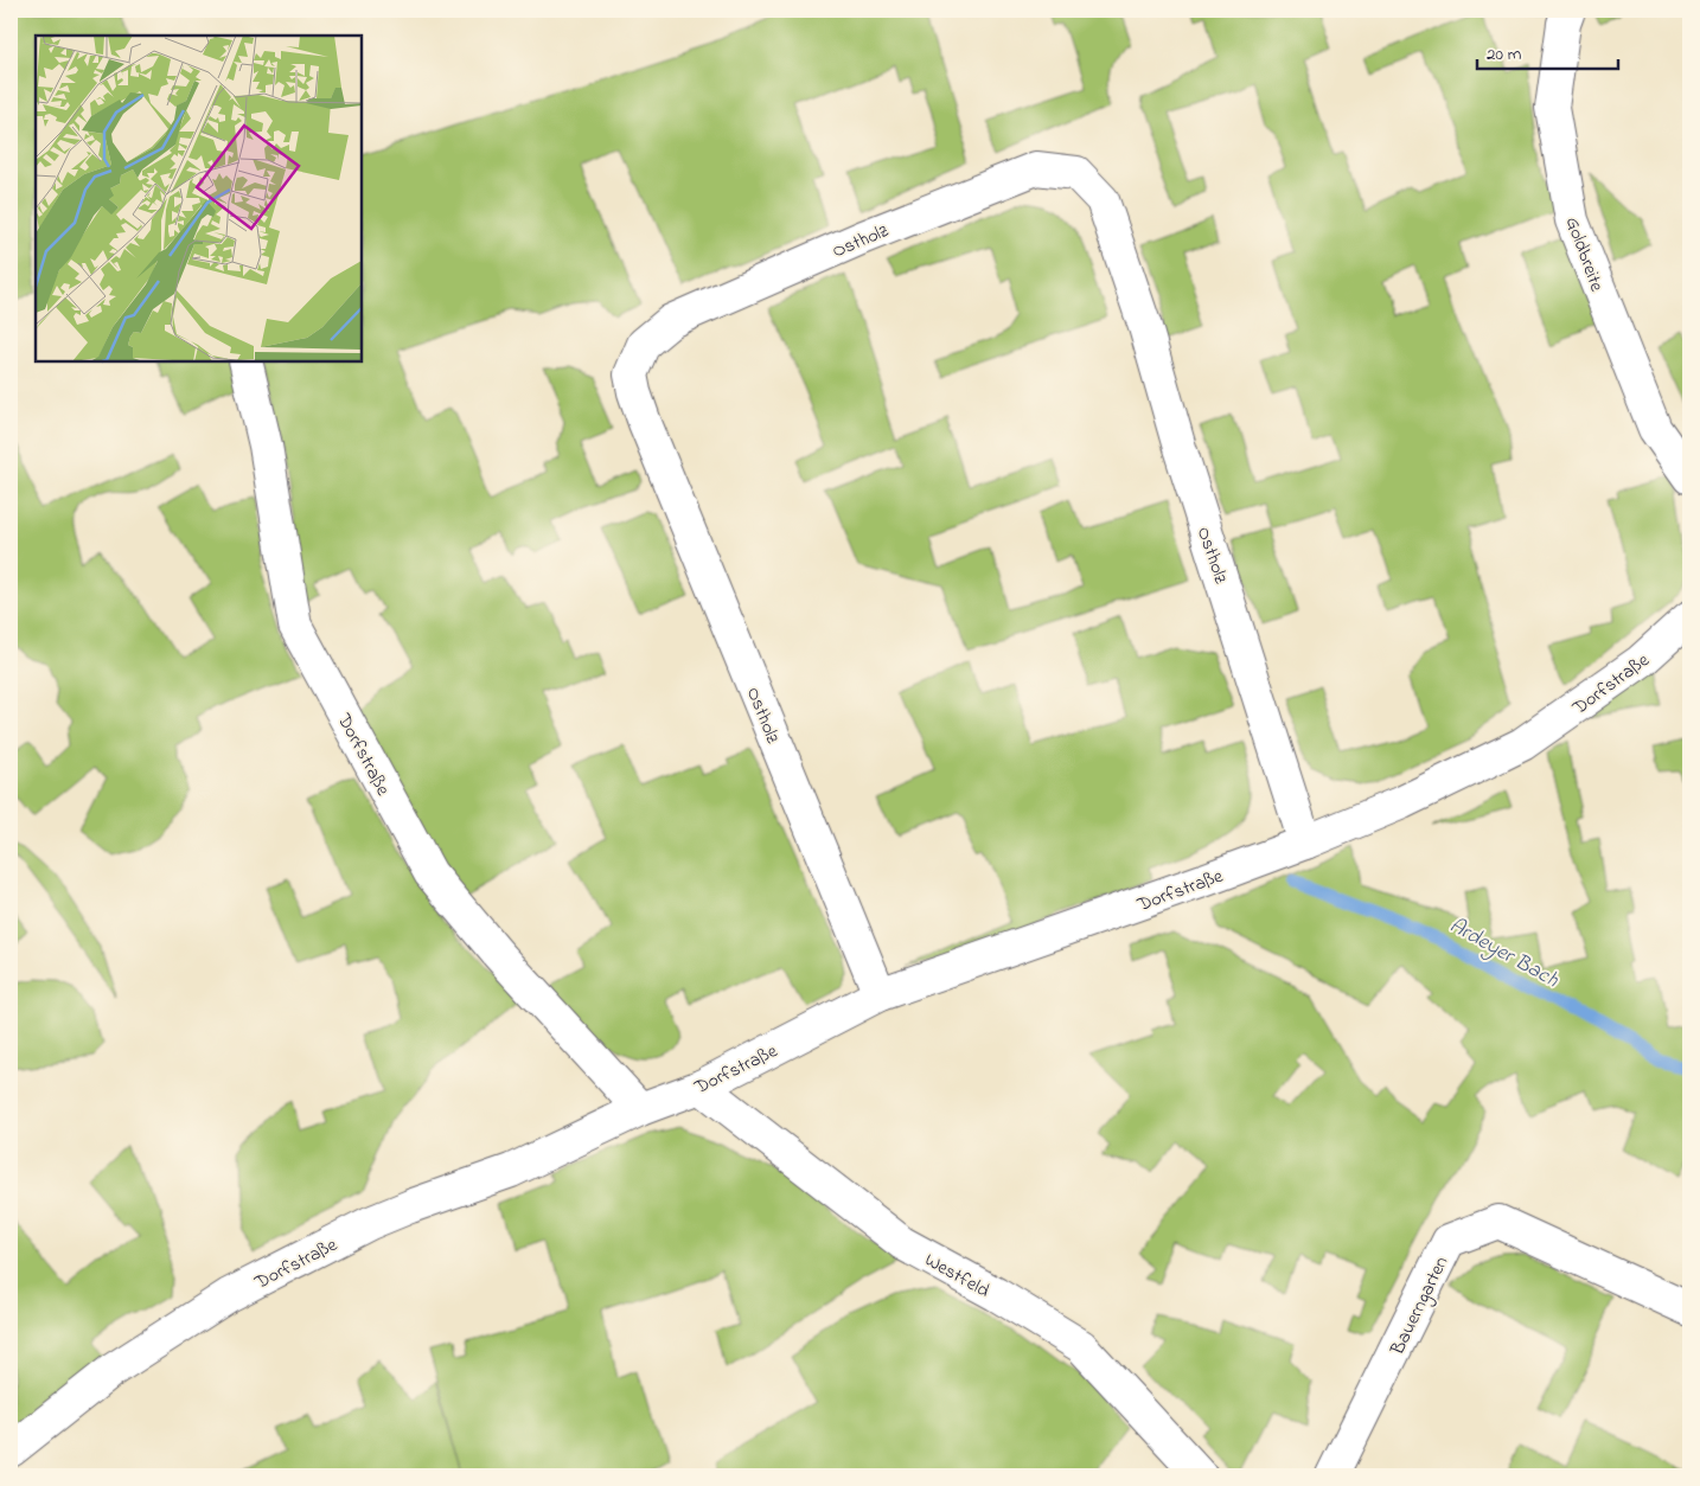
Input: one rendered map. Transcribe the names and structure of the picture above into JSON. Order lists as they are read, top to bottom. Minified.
{"streets":{"street":["Ostholz","Goldbreite","Dorfstraße","Westfeld","Bauerngarten"]},"crossings":[["Ostholz","Dorfstraße"],["Dorfstraße","Westfeld"]],"water":["Ardeyer Bach"],"scale_bar":"20 m"}
